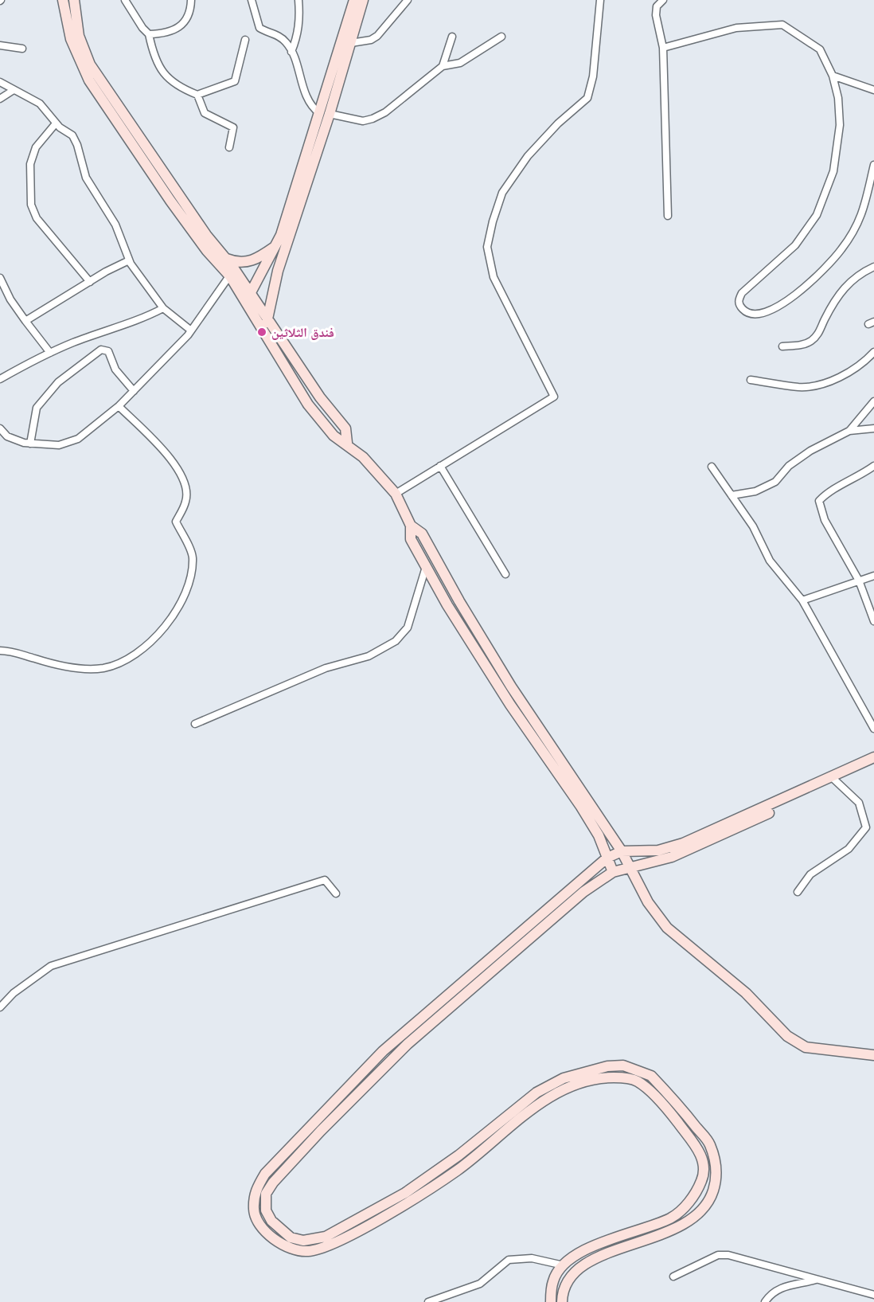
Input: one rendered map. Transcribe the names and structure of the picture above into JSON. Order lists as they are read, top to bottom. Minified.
{"places":["فندق الثلاثين"]}
